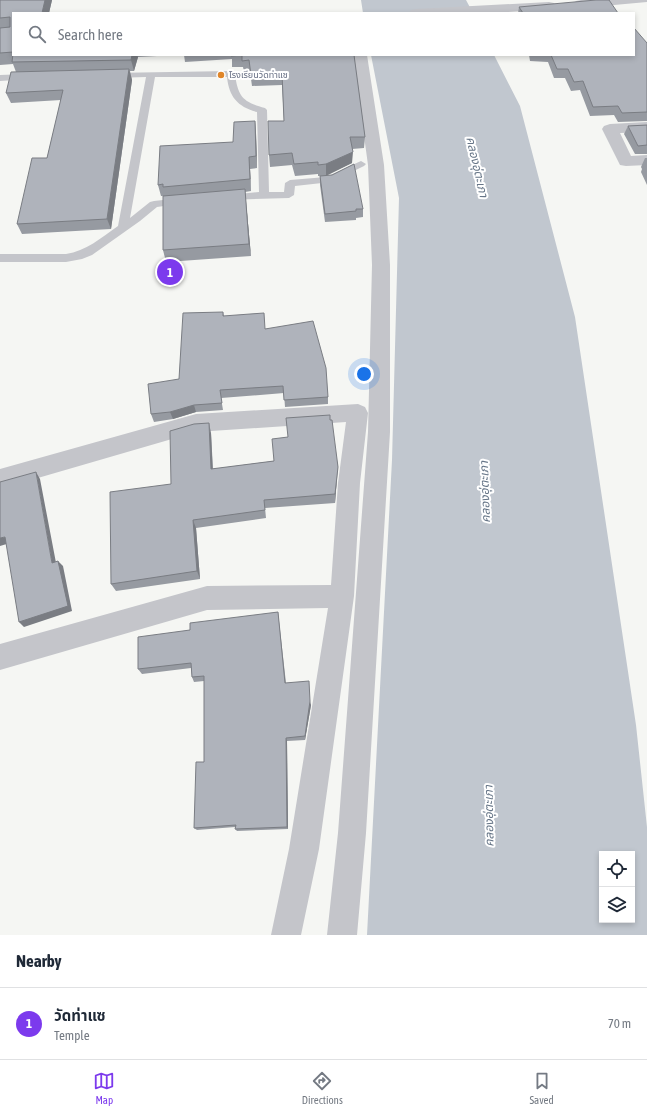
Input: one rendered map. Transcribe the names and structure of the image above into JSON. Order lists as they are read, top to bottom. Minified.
{"water":["คลองอุ่ตะเภา"],"places":["โรงเรียนวัดท่าแซ"],"page":{"search":"Search here","pins":"1","heading":"Nearby","list":[{"mark":"1","name":"วัดท่าแซ","note":"Temple","value":"70 m"}],"nav":["Map","Directions","Saved"]}}
